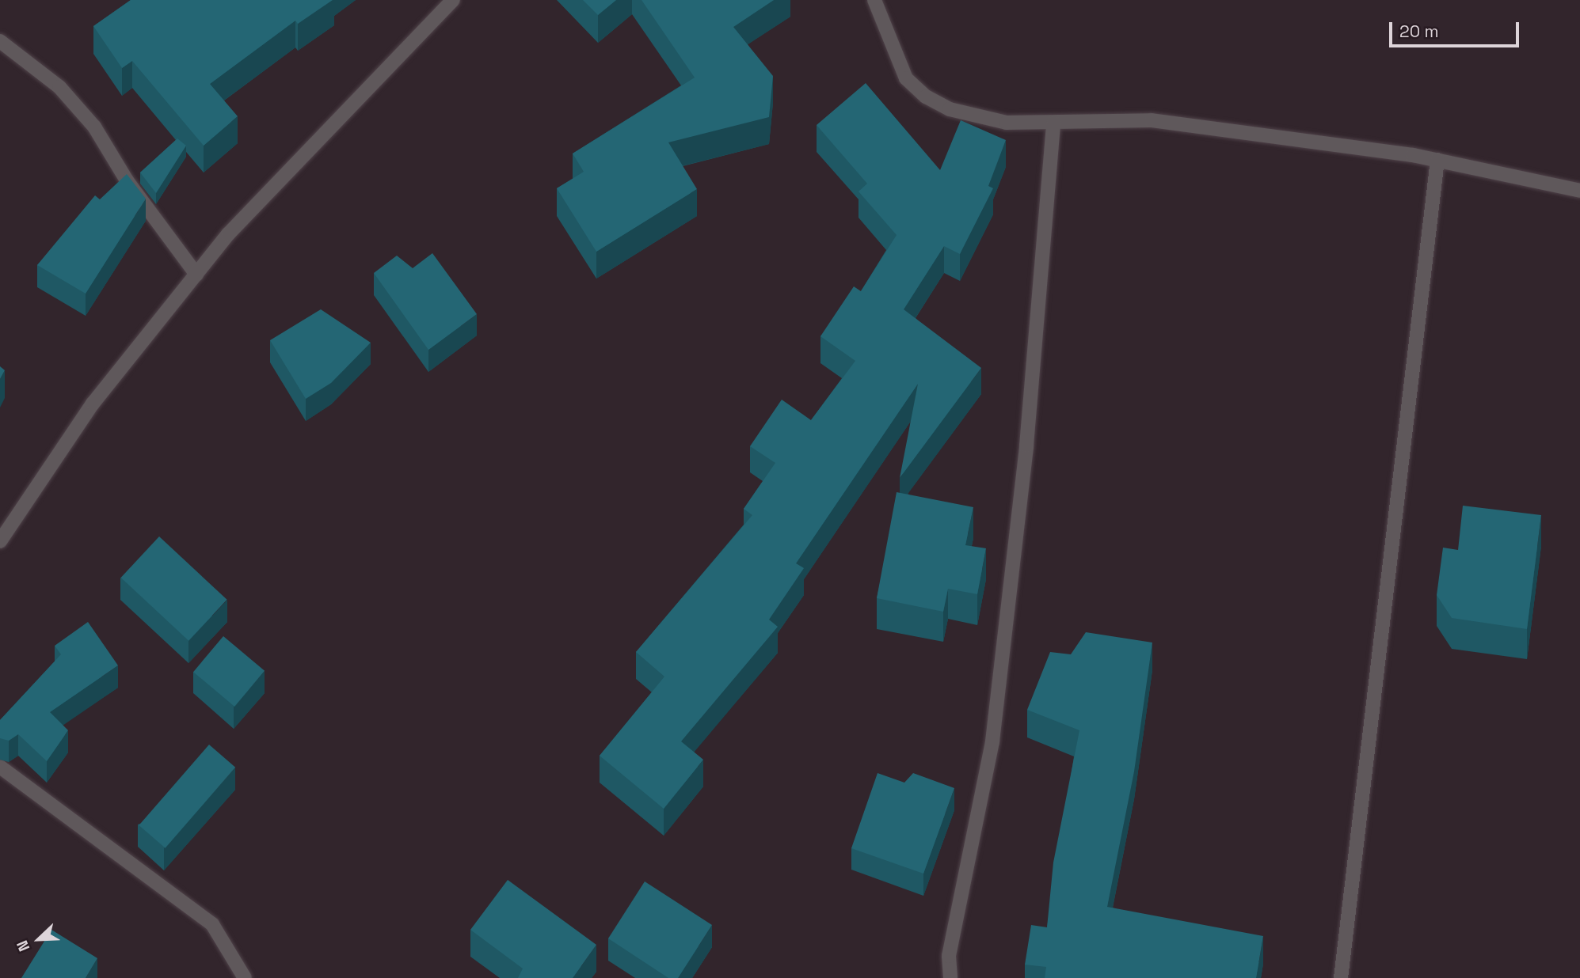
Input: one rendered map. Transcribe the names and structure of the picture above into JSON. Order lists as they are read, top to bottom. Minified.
{"scale_bar":"20 m","north":"bottom left"}
